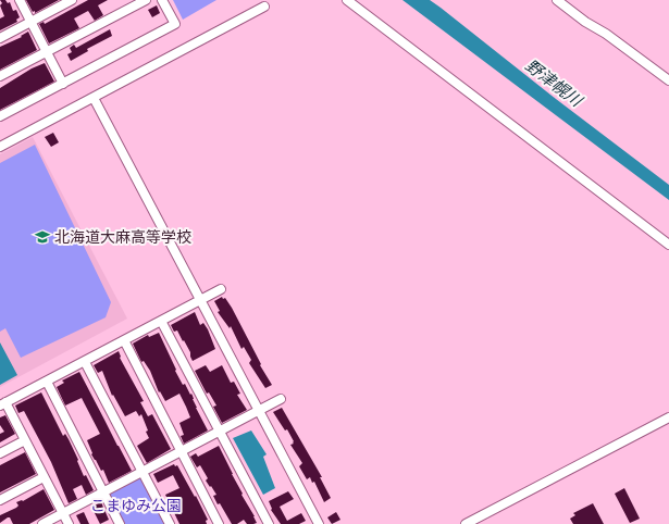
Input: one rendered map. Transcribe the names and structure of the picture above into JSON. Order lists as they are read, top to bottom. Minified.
{"water":["野津幌川"],"parks":["こまゆみ公園"],"places":{"school or university":["北海道大麻高等学校"]}}
